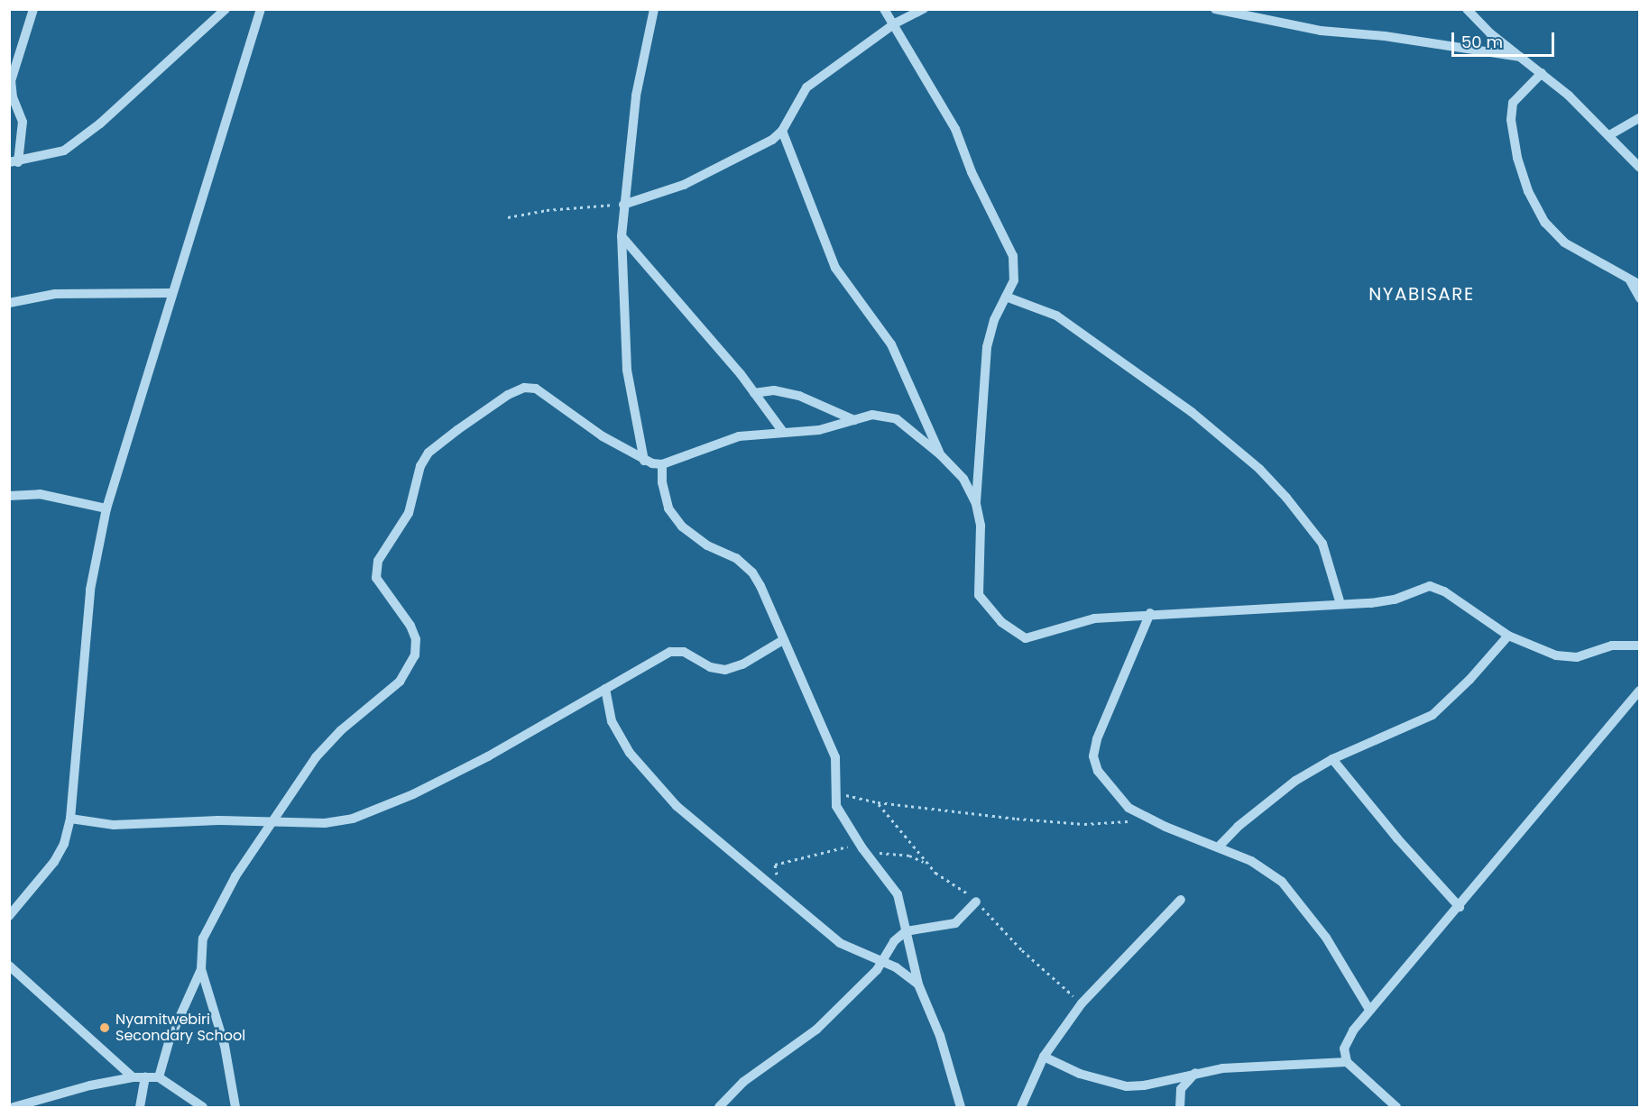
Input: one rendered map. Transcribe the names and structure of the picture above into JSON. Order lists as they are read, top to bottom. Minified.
{"districts":["NYABISARE"],"places":["Nyamitwebiri Secondary School"],"scale_bar":"50 m"}
